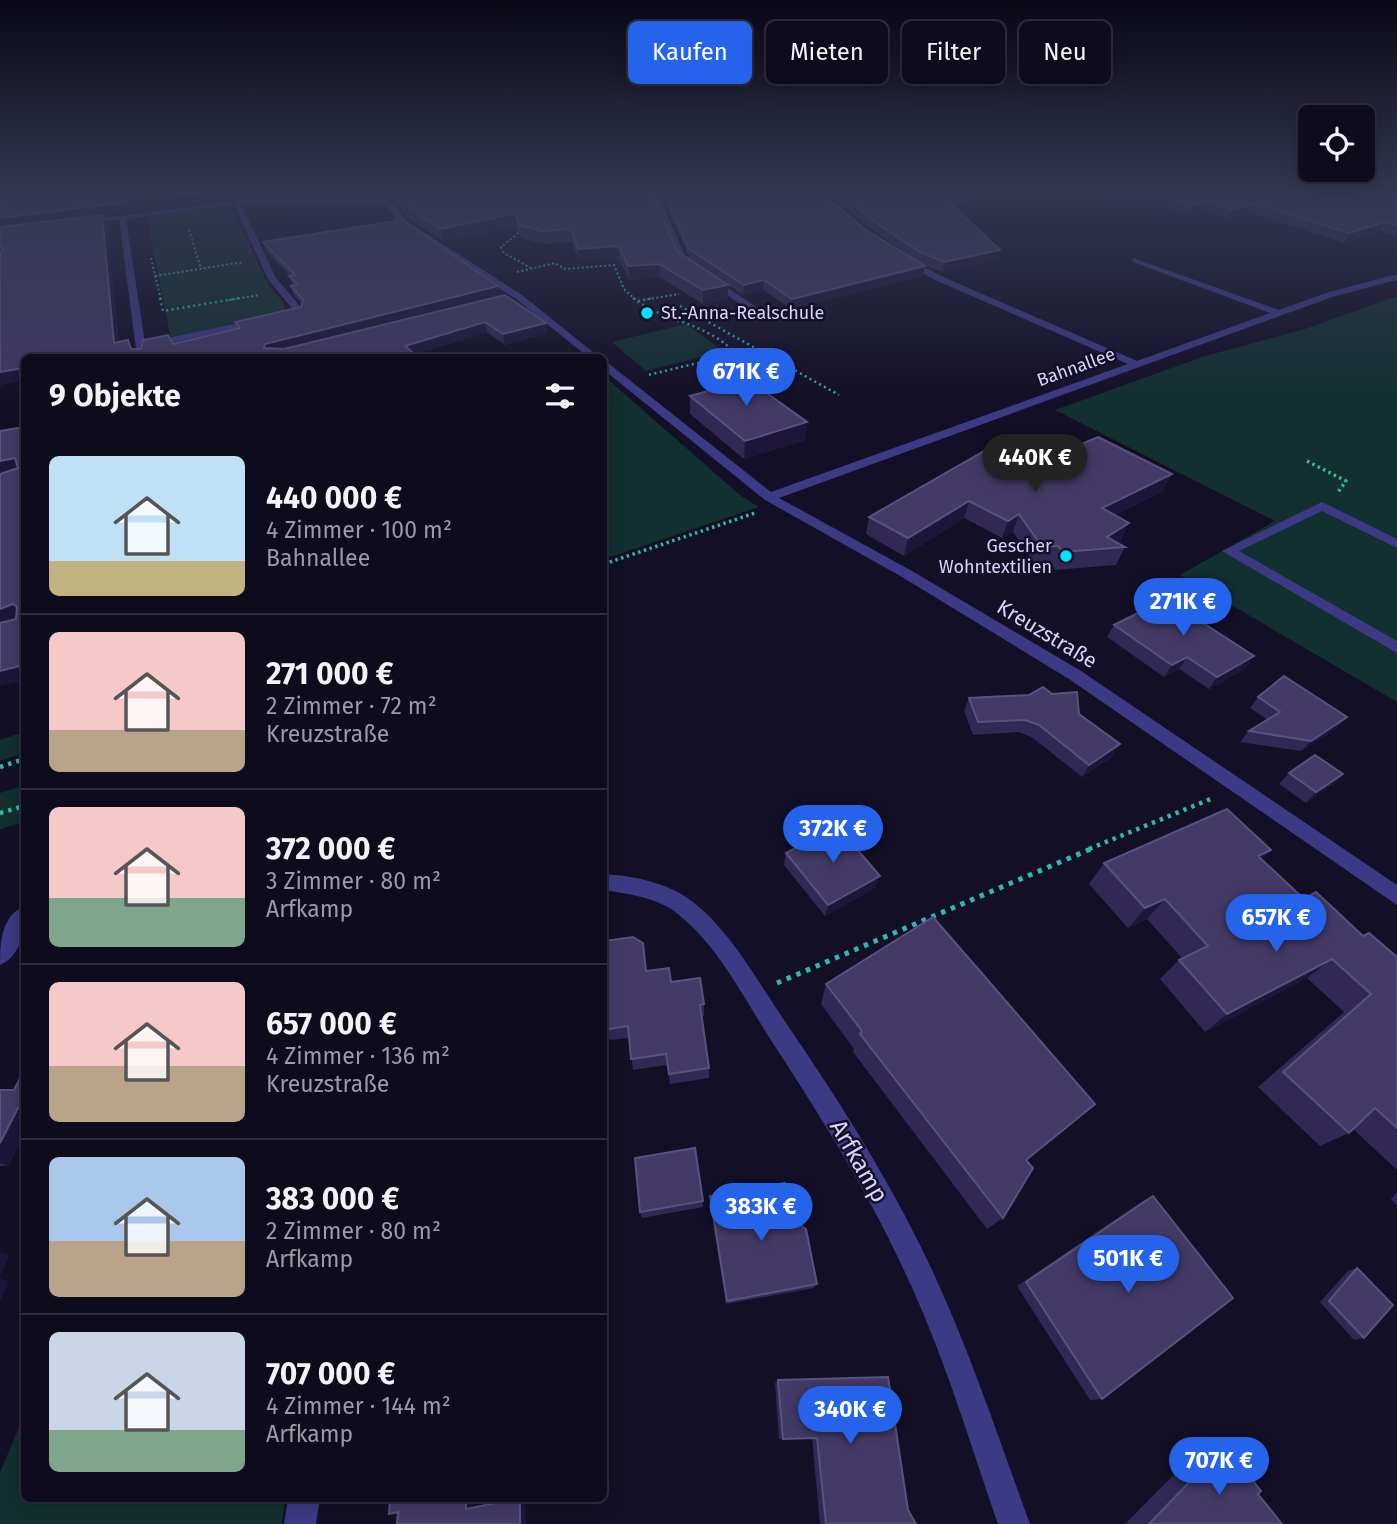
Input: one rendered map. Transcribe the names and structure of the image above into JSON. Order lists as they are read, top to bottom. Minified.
{"streets":{"street":["Bahnallee","Kreuzstraße","Arfkamp"]},"crossings":[["Bahnallee","Kreuzstraße"]],"places":["St.-Anna-Realschule","Gescher Wohntextilien"],"page":{"chip":["Kaufen","Mieten","Filter","Neu"],"price":["671K €","440K €","271K €","372K €","657K €","383K €","501K €","340K €","707K €"],"heading":"9 Objekte","list":[{"name":"440 000 €","note":"4 Zimmer · 100 m² · Bahnallee"},{"name":"271 000 €","note":"2 Zimmer · 72 m² · Kreuzstraße"},{"name":"372 000 €","note":"3 Zimmer · 80 m² · Arfkamp"},{"name":"657 000 €","note":"4 Zimmer · 136 m² · Kreuzstraße"},{"name":"383 000 €","note":"2 Zimmer · 80 m² · Arfkamp"},{"name":"707 000 €","note":"4 Zimmer · 144 m² · Arfkamp"}]}}
